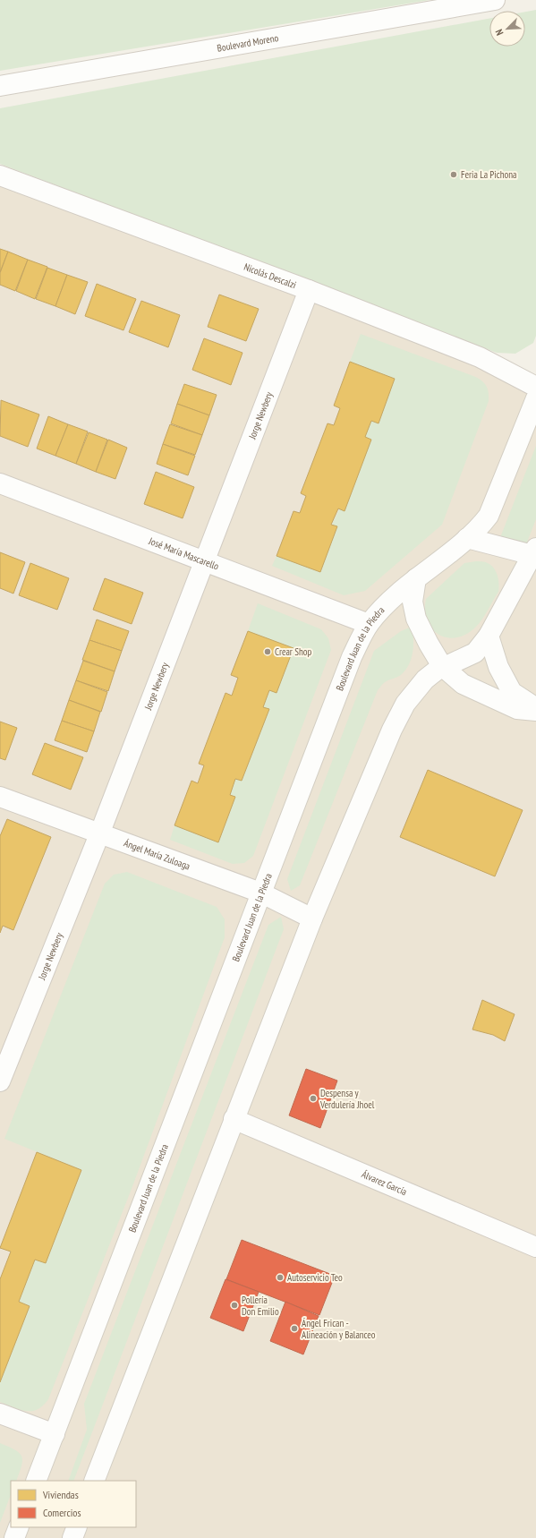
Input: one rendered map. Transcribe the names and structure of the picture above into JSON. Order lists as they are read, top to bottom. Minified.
{"streets":{"street":["Boulevard Moreno","Nicolás Descalzi","Jorge Newbery","José María Mascarello","Boulevard Juan de la Piedra","Ángel María Zuloaga","Álvarez García"]},"crossings":[["Nicolás Descalzi","Jorge Newbery"],["Jorge Newbery","José María Mascarello"],["Jorge Newbery","Ángel María Zuloaga"],["José María Mascarello","Boulevard Juan de la Piedra"],["Boulevard Juan de la Piedra","Ángel María Zuloaga"]],"places":["Feria La Pichona","Crear Shop","Despensa y Verdulería Jhoel","Autoservicio Teo","Pollería Don Emilio","Ángel Frican - Alineación y Balanceo"],"legend":["Viviendas","Comercios"],"north":"bottom left"}
